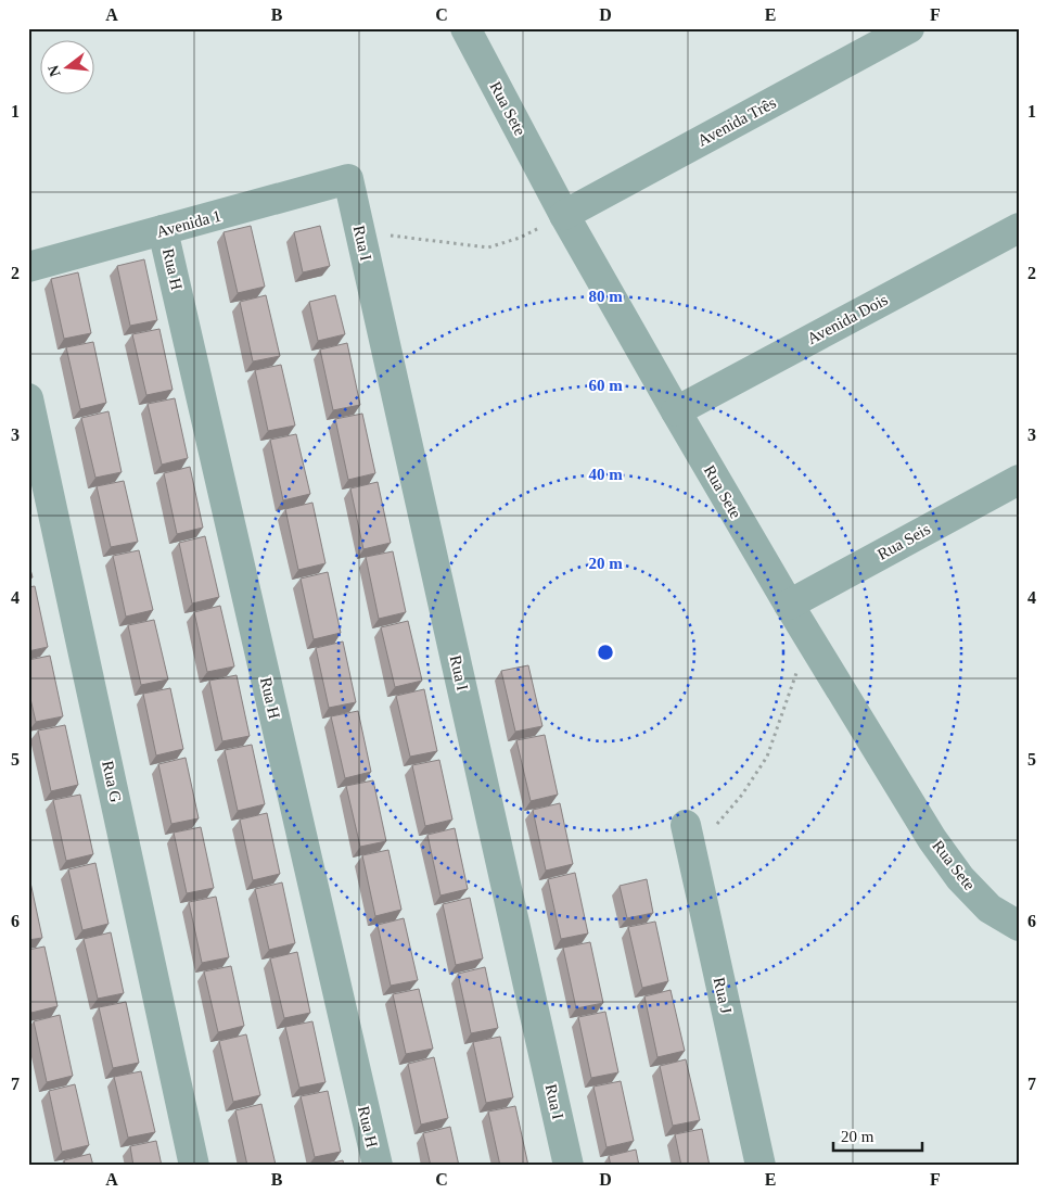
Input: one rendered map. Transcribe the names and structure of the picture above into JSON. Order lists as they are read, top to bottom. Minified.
{"streets":{"street":["Rua Sete","Avenida Três","Avenida 1","Rua I","Rua H","Avenida Dois","Rua Seis","Rua G","Rua J"]},"crossings":[["Rua Sete","Avenida Três"],["Rua Sete","Avenida Dois"],["Rua Sete","Rua Seis"],["Avenida 1","Rua I"],["Avenida 1","Rua H"]],"scale_bar":"20 m","north":"left","grid":{"columns":["A","B","C","D","E","F"],"rows":["1","2","3","4","5","6","7"]},"rings":["80 m","60 m","40 m","20 m"]}
